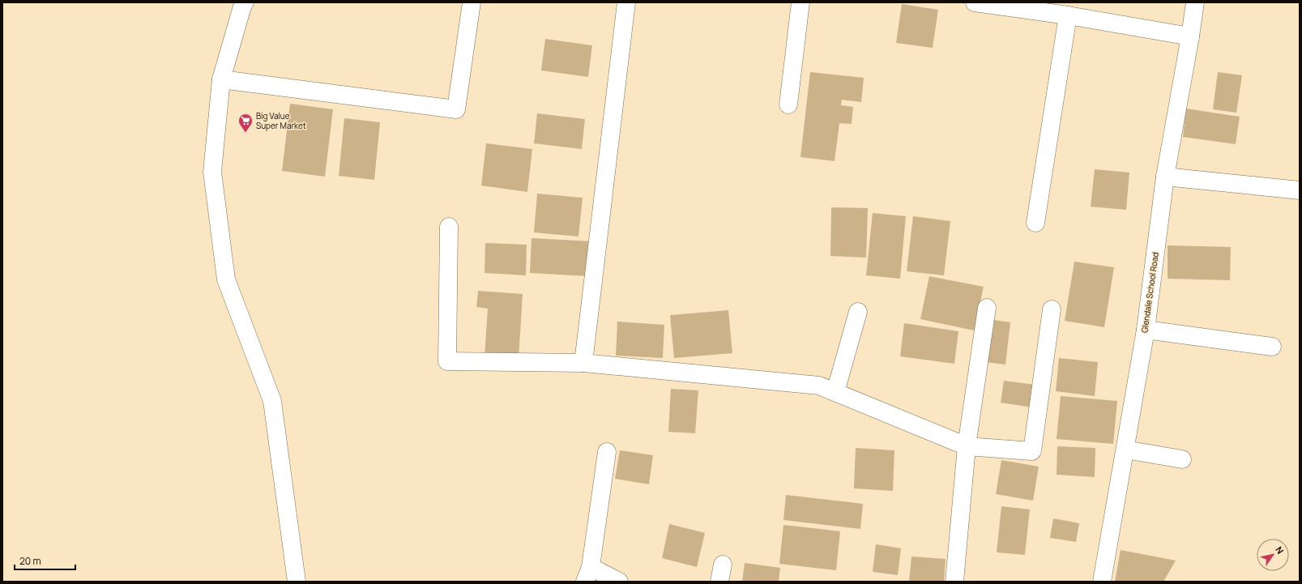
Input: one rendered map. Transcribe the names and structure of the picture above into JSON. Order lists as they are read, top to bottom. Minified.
{"streets":{"street":["Glendale School Road"]},"places":{"supermarket":["Big Value Super Market"]},"scale_bar":"20 m","north":"top right"}
